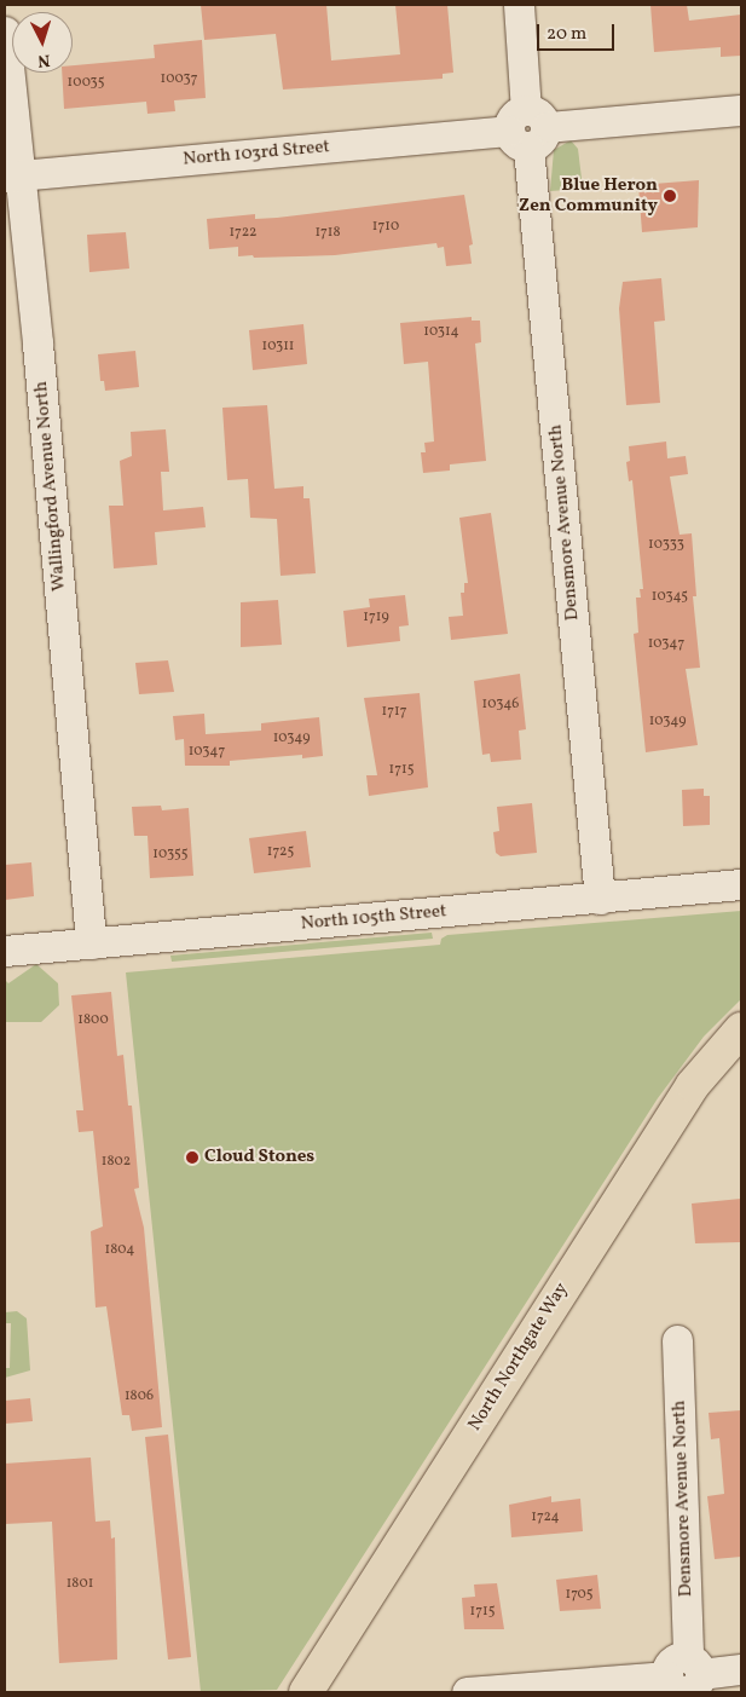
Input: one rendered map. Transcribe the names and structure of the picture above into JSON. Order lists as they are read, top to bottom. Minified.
{"streets":{"main road":["North Northgate Way"],"street":["North 103rd Street","Wallingford Avenue North","Densmore Avenue North","North 105th Street"]},"crossings":[["North 103rd Street","Wallingford Avenue North"],["North 103rd Street","Densmore Avenue North"],["Wallingford Avenue North","North 105th Street"],["Densmore Avenue North","North 105th Street"]],"places":["Blue Heron Zen Community","Cloud Stones"],"house_numbers":["10037","10035","1710","1722","1718","10314","10311","10333","10345","1719","10347","10346","1717","10349","10349","10347","1715","1725","10355","1800","1802","1804","1806","1724","1801","1705","1715"],"scale_bar":"20 m","north":"bottom"}
